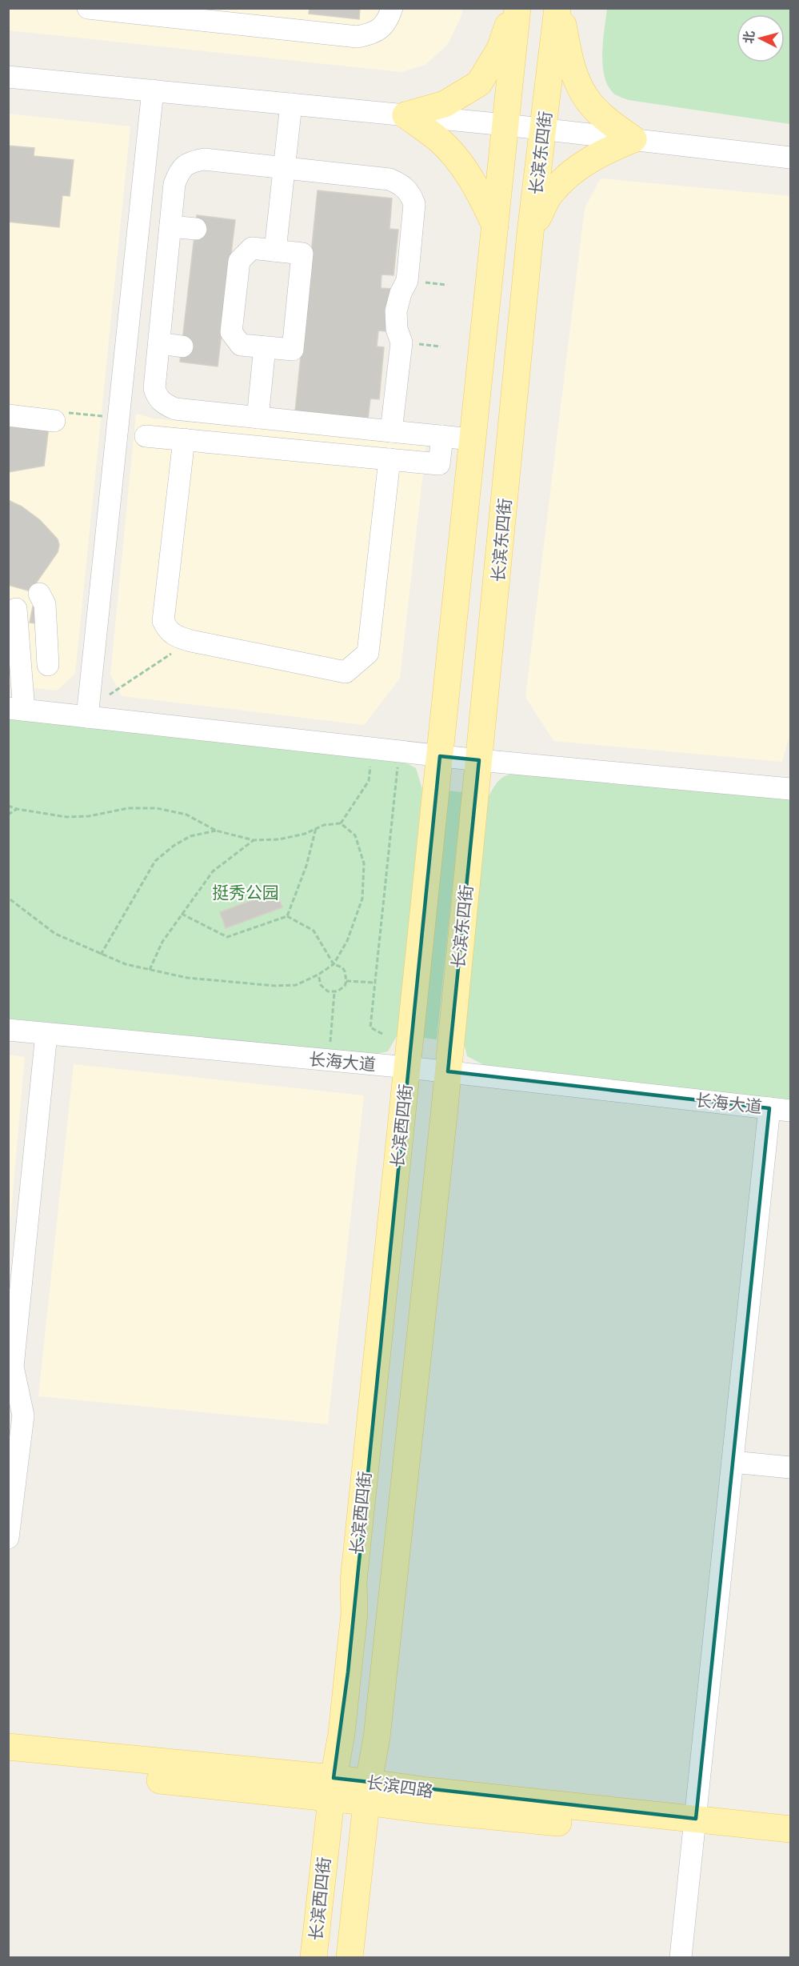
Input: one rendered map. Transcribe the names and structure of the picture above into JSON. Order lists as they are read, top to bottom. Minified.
{"streets":{"main road":["长滨东四街","长滨西四街","长滨四路"],"street":["长海大道"]},"crossings":[["长滨东四街","长海大道"],["长海大道","长滨西四街"],["长滨西四街","长滨四路"]],"parks":["挺秀公园"],"north":"left"}
